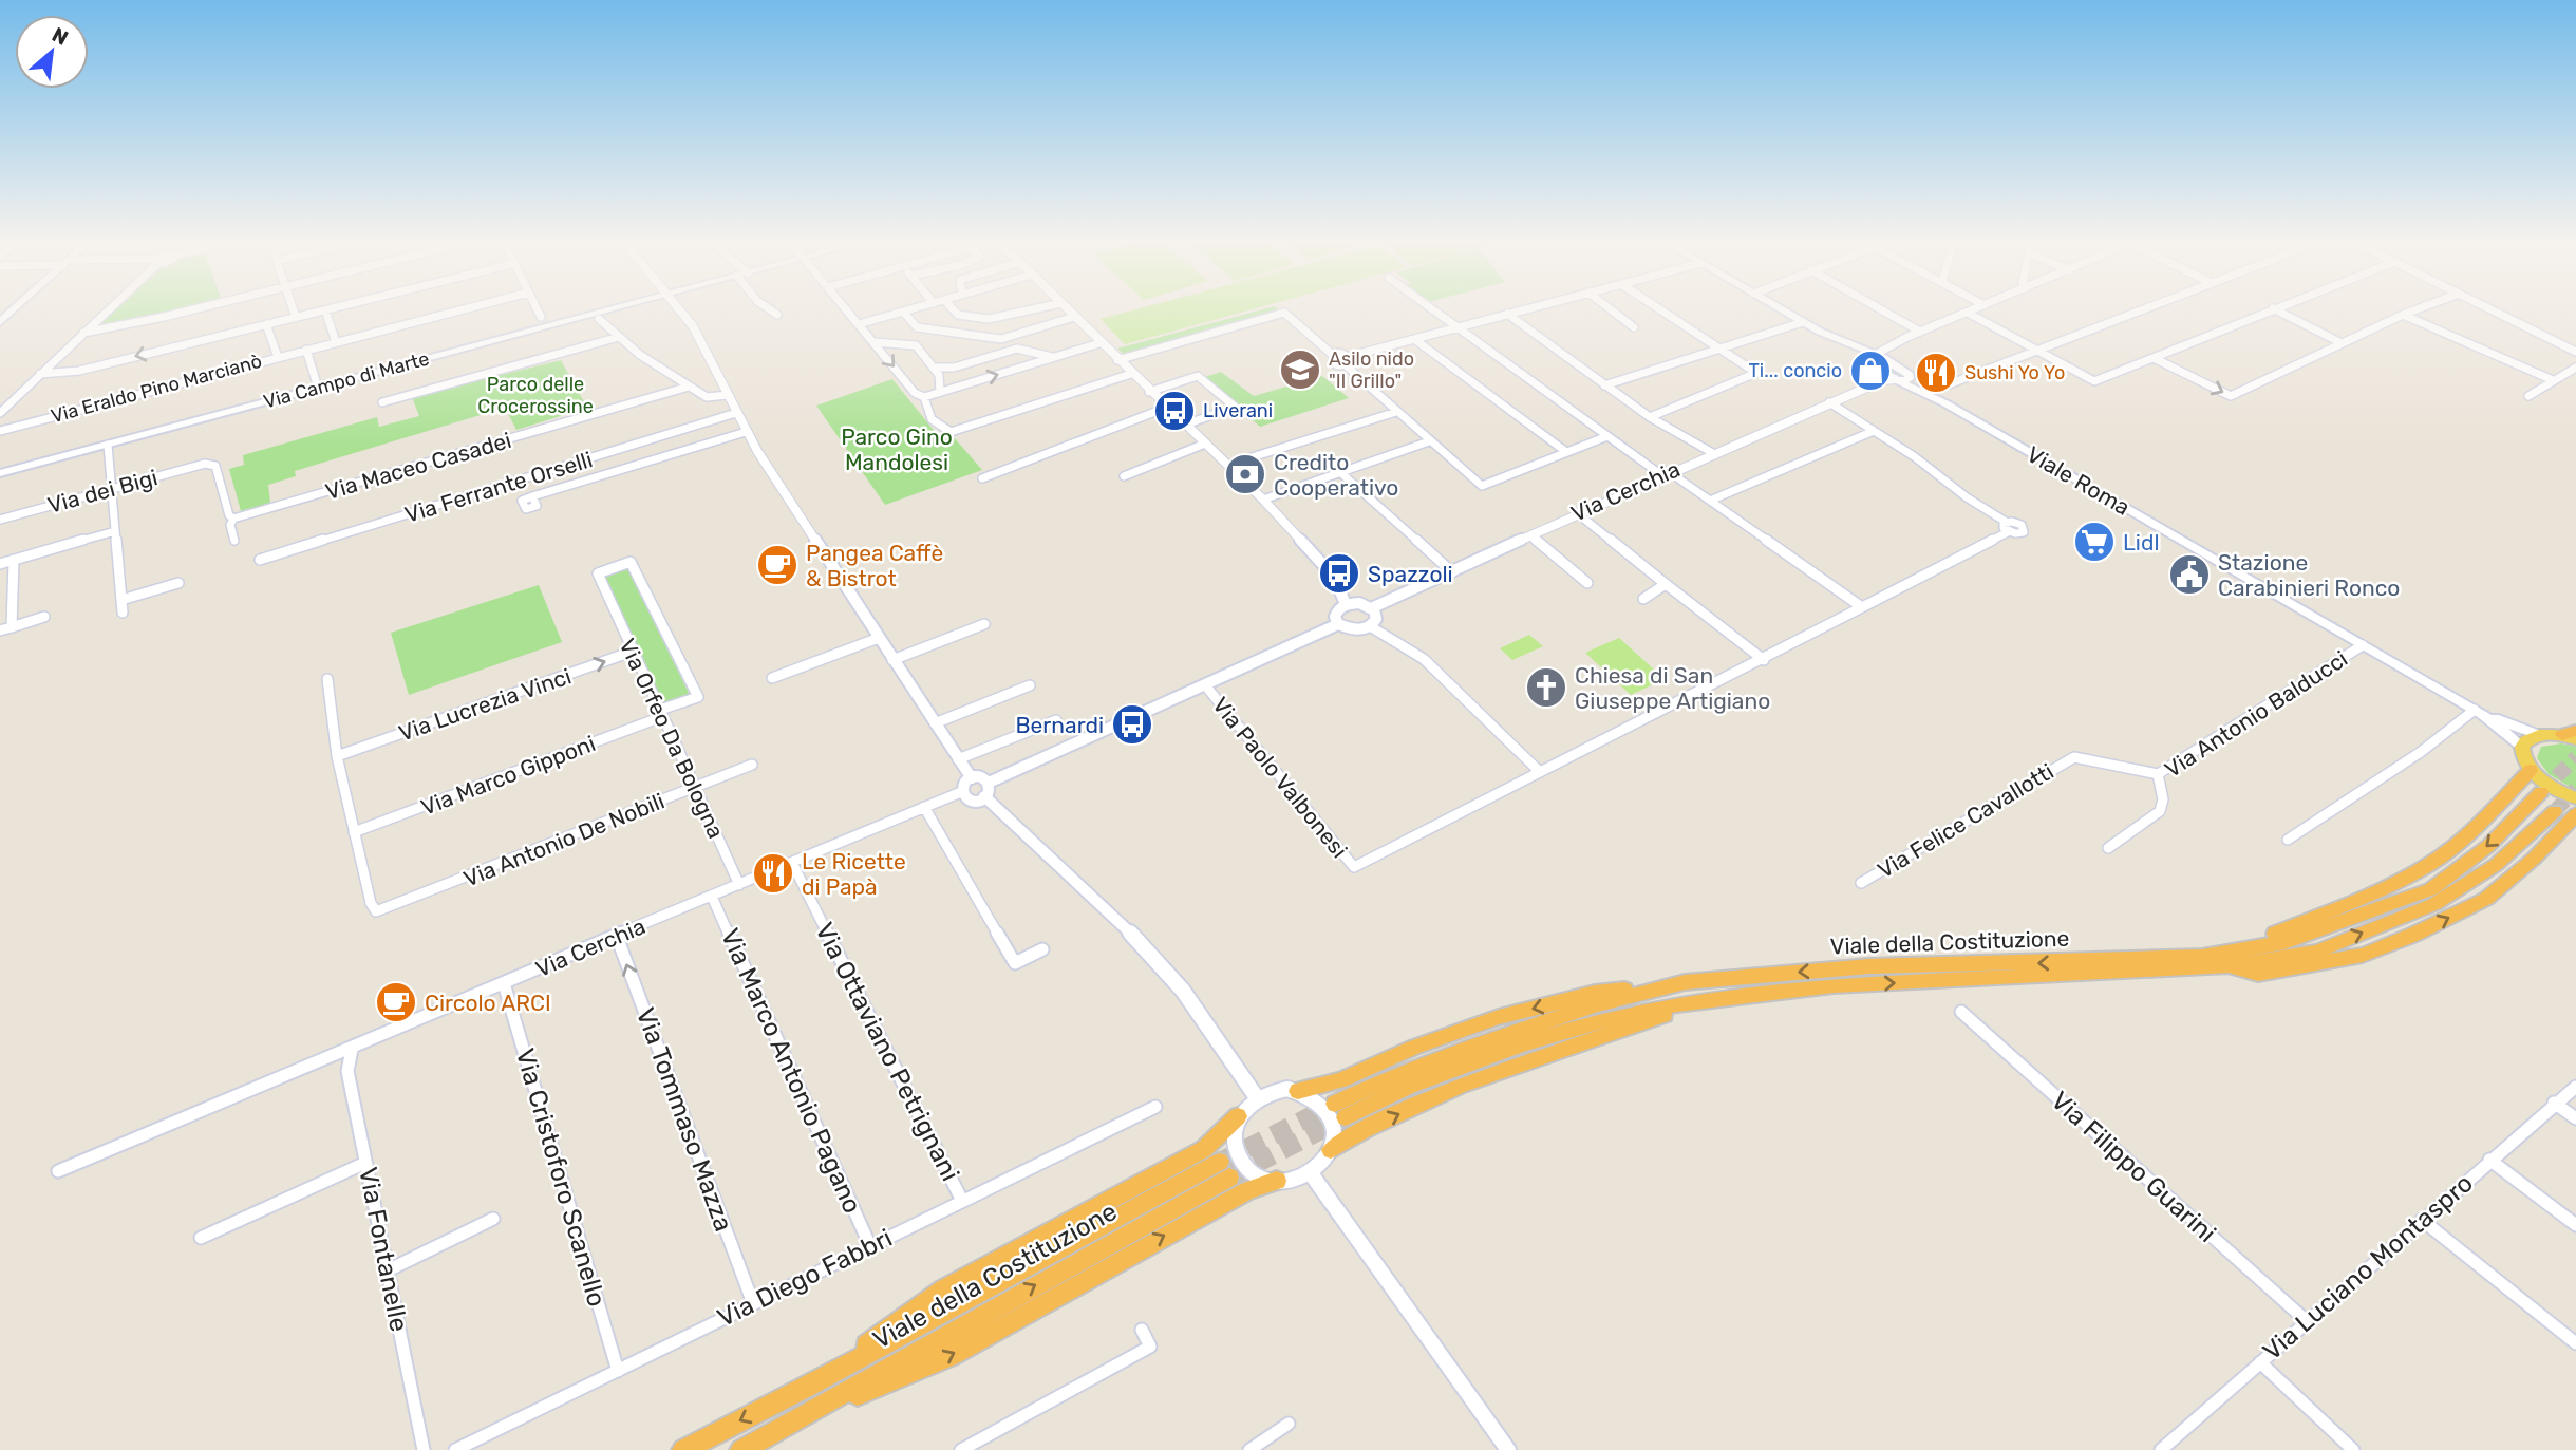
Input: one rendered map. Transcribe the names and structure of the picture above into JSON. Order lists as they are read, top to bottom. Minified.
{"streets":{"highway":["Viale della Costituzione"],"main road":["Via Campo di Marte","Viale Roma"],"street":["Via Eraldo Pino Marcianò","Via Maceo Casadei","Via Ferrante Orselli","Via dei Bigi","Via Cerchia","Via Lucrezia Vinci","Via Antonio Balducci","Via Orfeo Da Bologna","Via Marco Gipponi","Via Paolo Valbonesi","Via Felice Cavallotti","Via Antonio De Nobili","Via Ottaviano Petrignani","Via Marco Antonio Pagano","Via Tommaso Mazza","Via Filippo Guarini","Via Cristoforo Scanello","Via Fontanelle","Via Luciano Montaspro","Via Diego Fabbri"]},"crossings":[["Via Maceo Casadei","Via dei Bigi"],["Viale Roma","Via Cerchia"],["Viale Roma","Via Antonio Balducci"],["Via Cerchia","Via Orfeo Da Bologna"],["Via Cerchia","Via Ottaviano Petrignani"],["Via Cerchia","Via Marco Antonio Pagano"],["Via Cerchia","Via Tommaso Mazza"],["Via Cerchia","Via Cristoforo Scanello"],["Via Cerchia","Via Fontanelle"],["Via Lucrezia Vinci","Via Orfeo Da Bologna"],["Via Antonio Balducci","Via Felice Cavallotti"],["Via Orfeo Da Bologna","Via Marco Gipponi"],["Via Orfeo Da Bologna","Via Antonio De Nobili"],["Via Marco Gipponi","Via Antonio De Nobili"],["Via Ottaviano Petrignani","Via Diego Fabbri"],["Via Marco Antonio Pagano","Via Diego Fabbri"],["Via Tommaso Mazza","Via Diego Fabbri"],["Via Filippo Guarini","Via Luciano Montaspro"],["Via Cristoforo Scanello","Via Diego Fabbri"]],"one_way":["Via Lucrezia Vinci","Via Tommaso Mazza"],"parks":["Parco delle Crocerossine","Parco Gino Mandolesi"],"places":{"school or university":["Asilo nido \"Il Grillo\""],"shop":["Ti... concio"],"restaurant":["Sushi Yo Yo","Le Ricette di Papà"],"bus stop":["Liverani","Spazzoli","Bernardi"],"bank":["Credito Cooperativo"],"supermarket":["Lidl"],"cafe":["Pangea Caffè & Bistrot","Circolo ARCI"],"public building":["Stazione Carabinieri Ronco"],"church":["Chiesa di San Giuseppe Artigiano"]},"north":"top right"}
